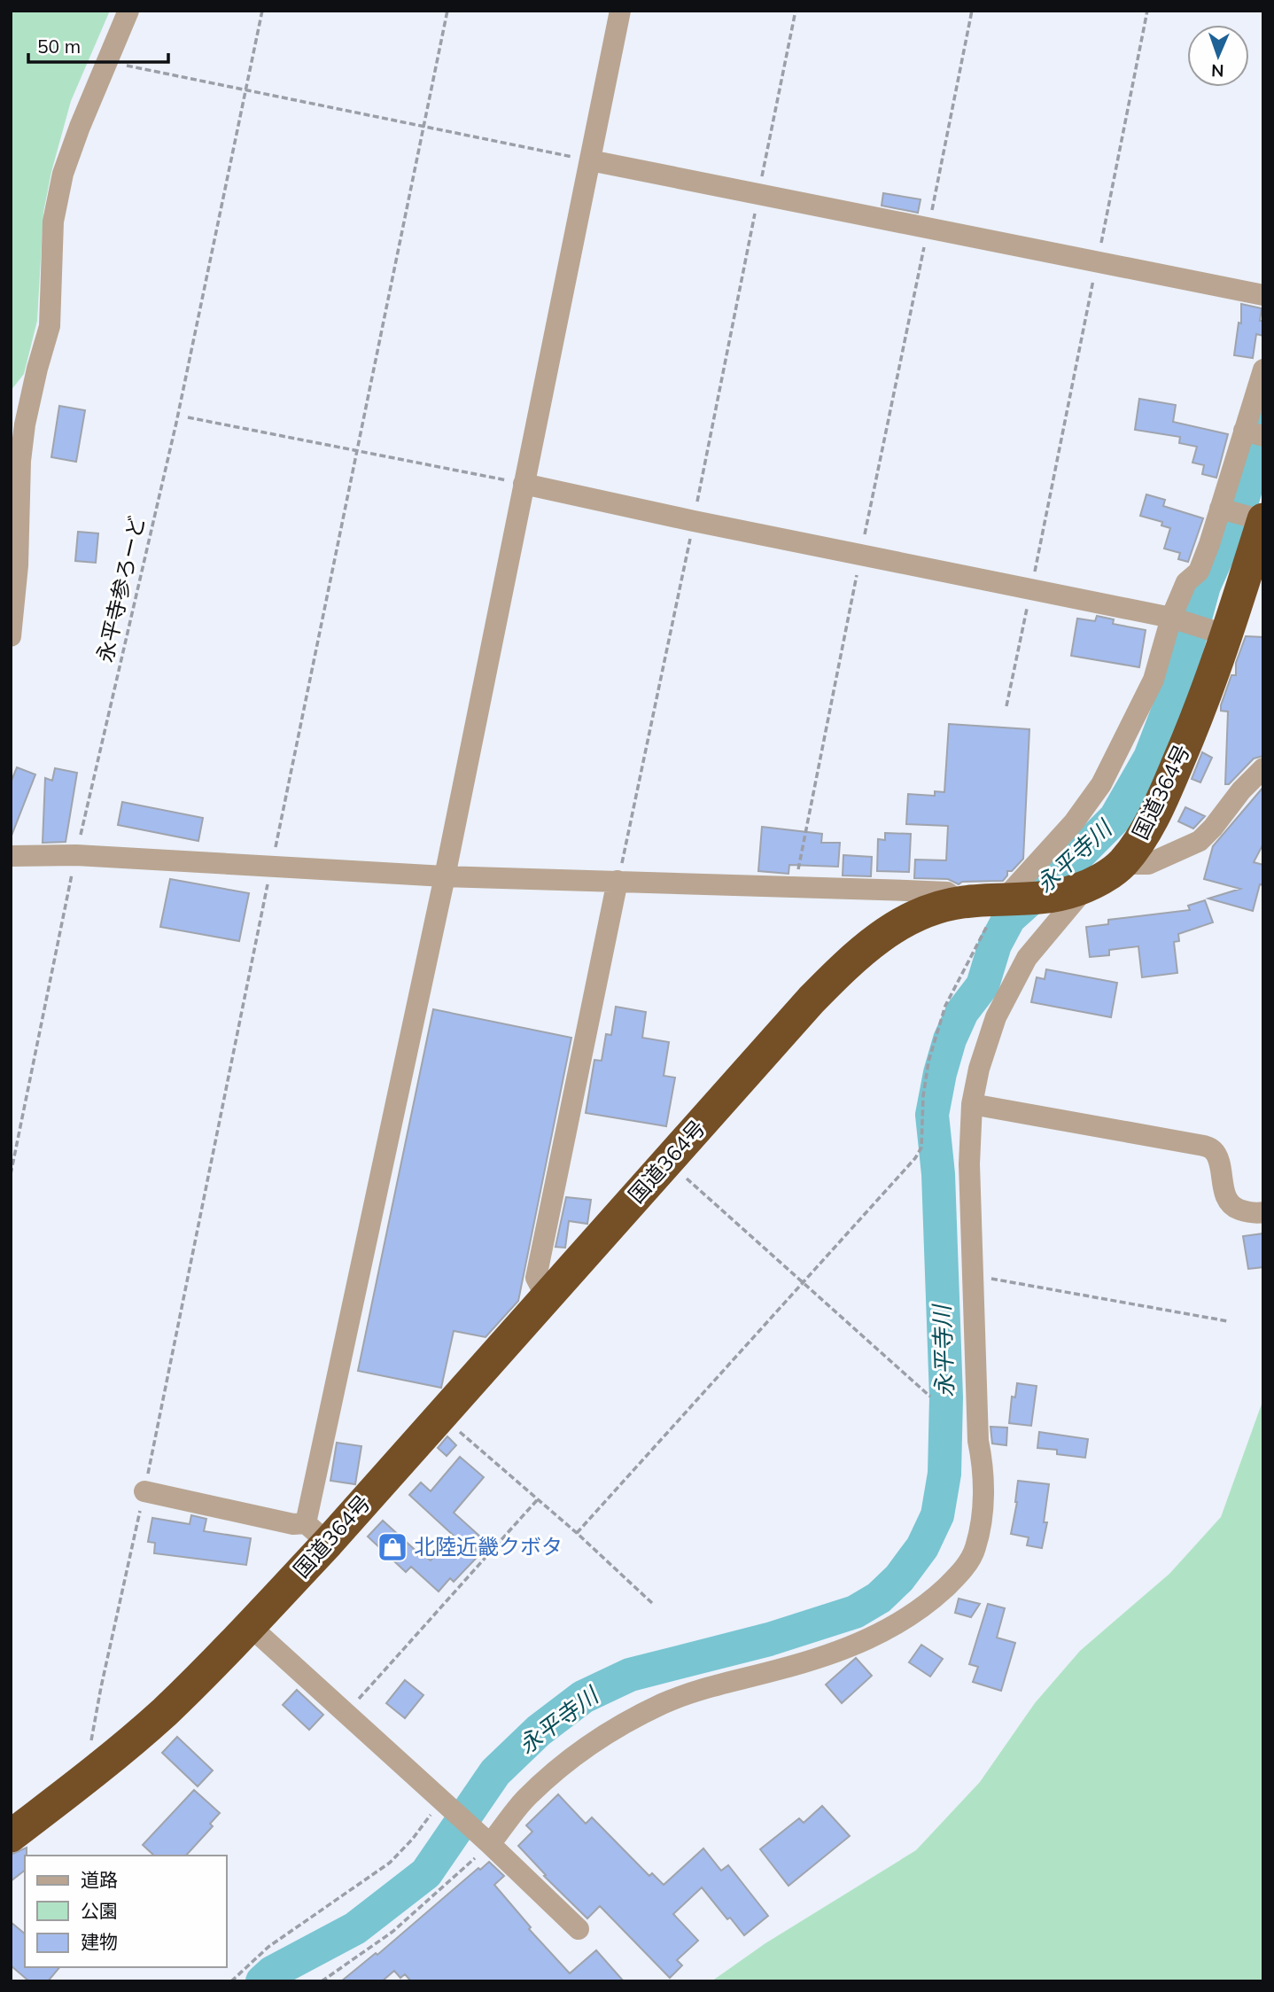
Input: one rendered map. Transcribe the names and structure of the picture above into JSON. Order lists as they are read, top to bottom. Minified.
{"streets":{"highway":["国道364号"],"path":["永平寺参ろーど"]},"water":["永平寺川"],"places":{"shop":["北陸近畿クボタ"]},"legend":["道路","公園","建物"],"scale_bar":"50 m","north":"bottom"}
